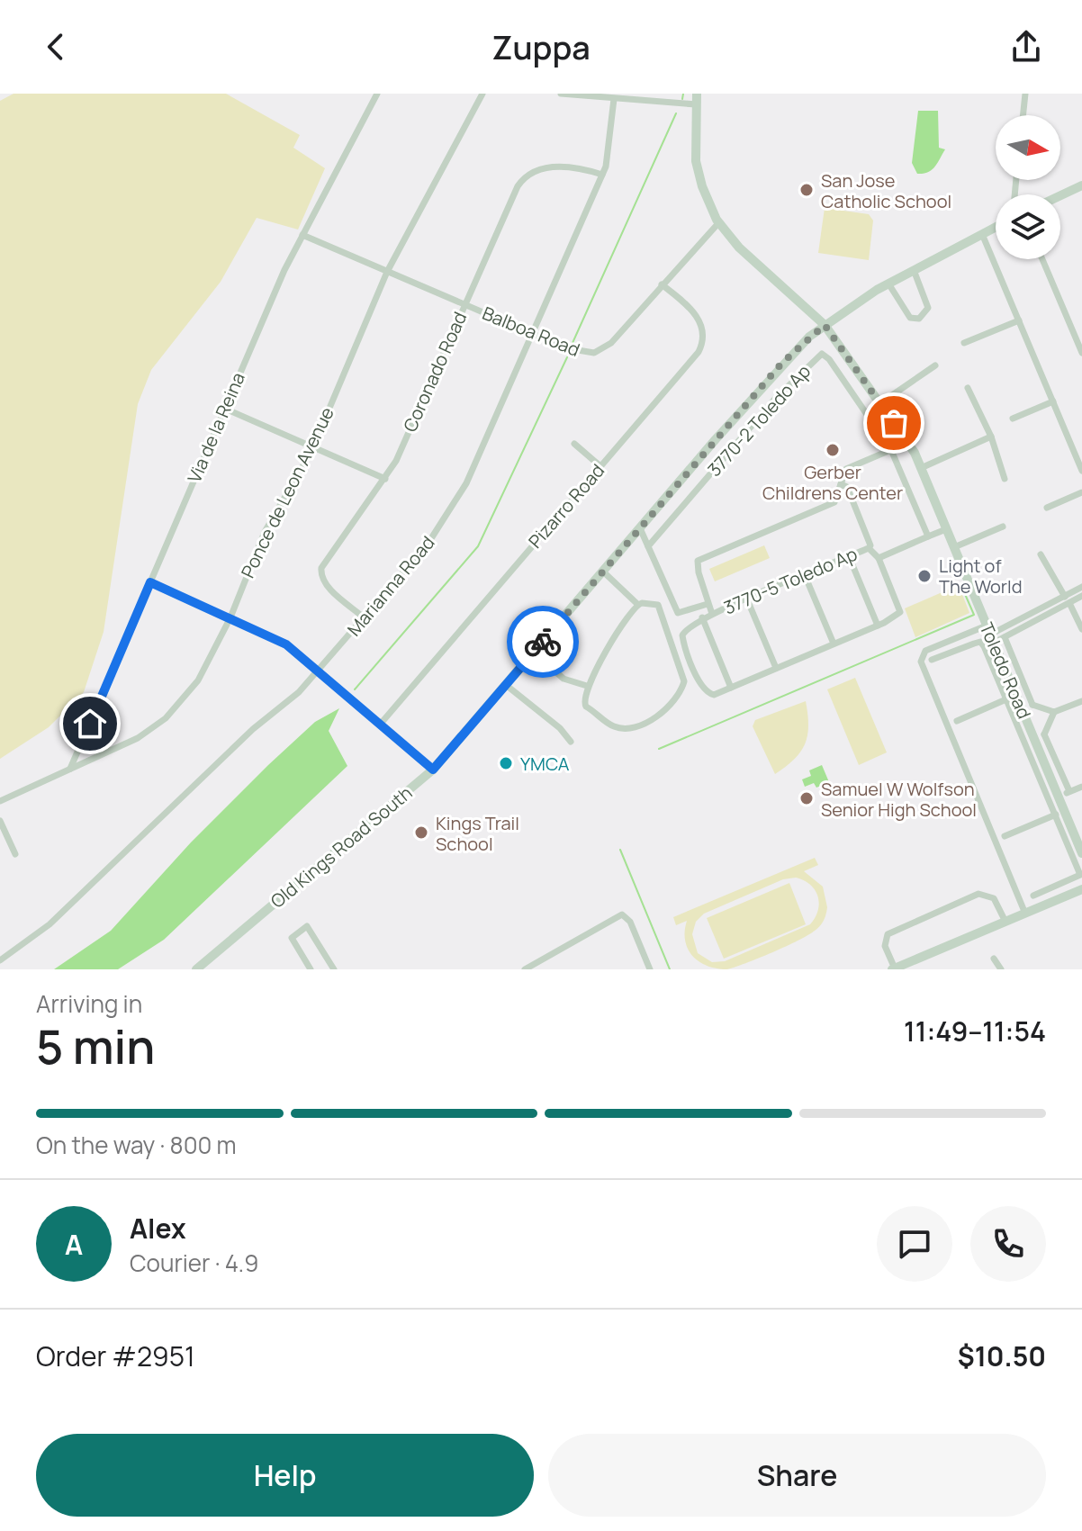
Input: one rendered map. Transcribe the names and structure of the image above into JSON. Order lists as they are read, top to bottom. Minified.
{"streets":{"street":["Balboa Road","Coronado Road","3770-2 Toledo Ap","Via de la Reina","Ponce de Leon Avenue","Pizarro Road","3770-5 Toledo Ap","Marianna Road","Toledo Road","Old Kings Road South"]},"crossings":[["Balboa Road","Coronado Road"],["Balboa Road","Via de la Reina"],["Balboa Road","Ponce de Leon Avenue"],["Balboa Road","Pizarro Road"],["Balboa Road","Marianna Road"],["Balboa Road","Toledo Road"],["Coronado Road","Marianna Road"],["Via de la Reina","Ponce de Leon Avenue"],["Toledo Road","Old Kings Road South"]],"places":["San Jose Catholic School","Gerber Childrens Center","Light of The World","YMCA","Samuel W Wolfson Senior High School","Kings Trail School"],"north":"right","page":{"header":"Zuppa","heading":["5 min","Arriving in","11:49–11:54"],"panel":["Alex","Courier · 4.9","Order #2951","$10.50"],"bar":"On the way · 800 m","round":"A","buttons":["Help","Share"]}}
